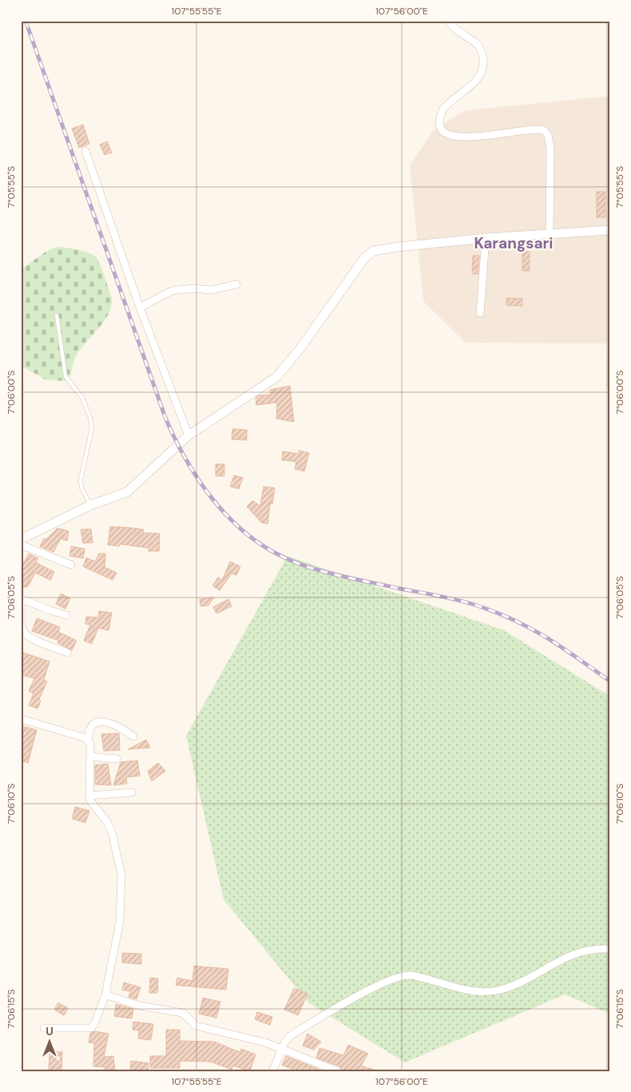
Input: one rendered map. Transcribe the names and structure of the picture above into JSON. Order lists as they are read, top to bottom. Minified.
{"districts":["Karangsari"],"north":"top","coordinates":["107°55'55\"E","107°56'00\"E","7°05'55\"S","7°06'00\"S","7°06'05\"S","7°06'10\"S","7°06'15\"S"]}
